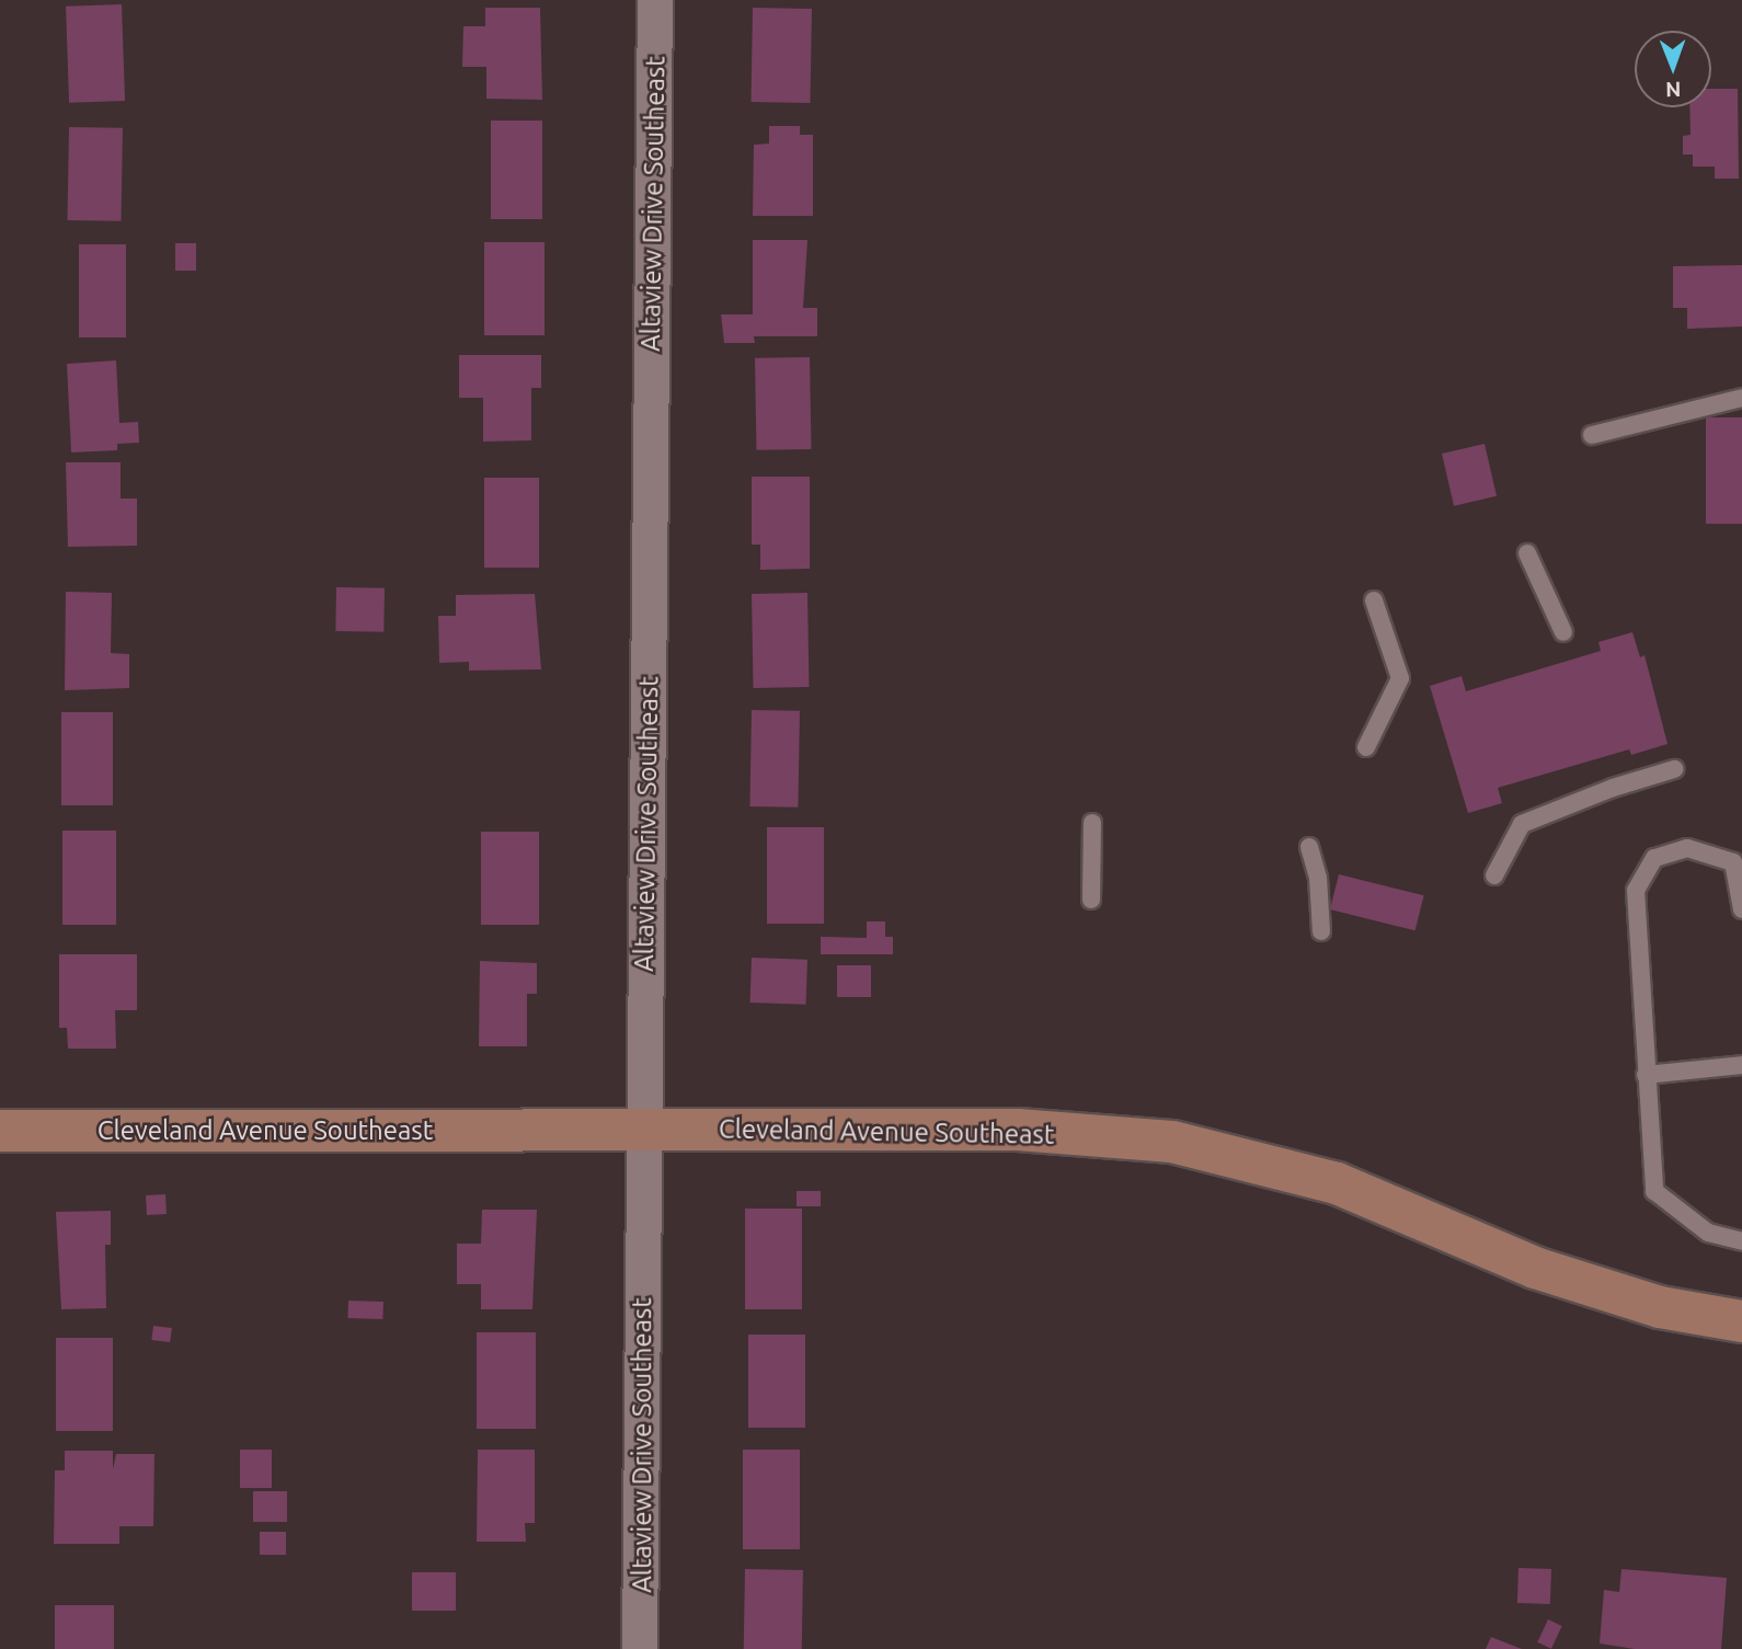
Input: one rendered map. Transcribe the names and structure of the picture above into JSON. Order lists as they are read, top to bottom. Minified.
{"streets":{"main road":["Cleveland Avenue Southeast"],"street":["Altaview Drive Southeast"]},"crossings":[["Altaview Drive Southeast","Cleveland Avenue Southeast"]],"north":"bottom"}
